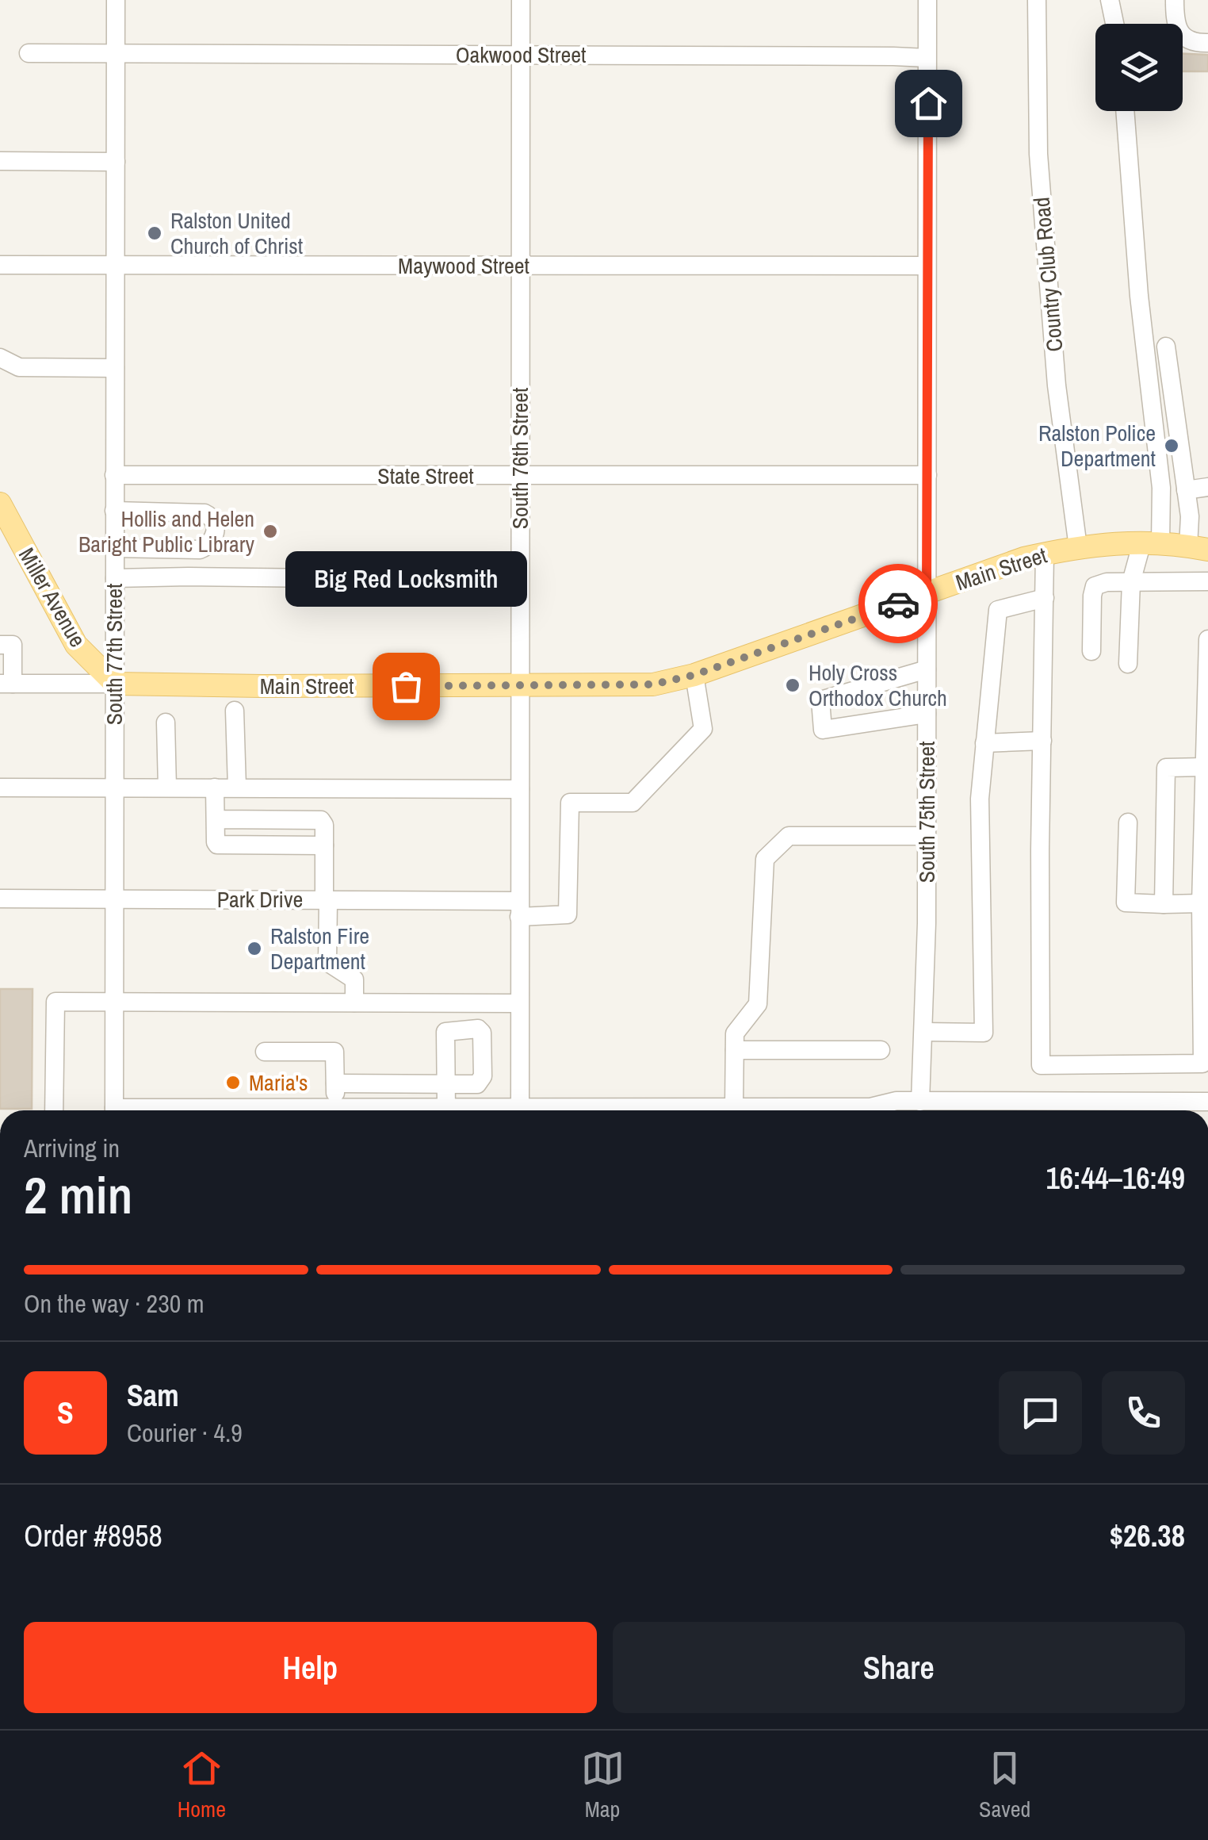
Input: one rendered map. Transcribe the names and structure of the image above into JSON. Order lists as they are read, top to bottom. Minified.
{"streets":{"main road":["Main Street","Miller Avenue"],"street":["Oakwood Street","Maywood Street","Country Club Road","South 76th Street","State Street","South 77th Street","South 75th Street","Park Drive"]},"crossings":[["Oakwood Street","South 76th Street"],["Oakwood Street","South 77th Street"],["Oakwood Street","South 75th Street"],["Maywood Street","South 76th Street"],["Maywood Street","South 77th Street"],["Maywood Street","South 75th Street"],["Country Club Road","Main Street"],["South 76th Street","State Street"],["South 76th Street","Main Street"],["South 76th Street","Park Drive"],["State Street","South 77th Street"],["State Street","South 75th Street"],["Main Street","Miller Avenue"],["Main Street","South 77th Street"],["Main Street","South 75th Street"],["Main Street","Park Drive"],["Miller Avenue","South 77th Street"],["South 77th Street","Park Drive"]],"places":["Ralston United Church of Christ","Ralston Police Department","Hollis and Helen Baright Public Library","Holy Cross Orthodox Church","Big Red Locksmith","Ralston Fire Department","Maria's"],"page":{"bubble":"Big Red Locksmith","heading":["2 min","Arriving in","16:44–16:49"],"panel":["Sam","Courier · 4.9","Order #8958","$26.38"],"bar":"On the way · 230 m","round":"S","buttons":["Help","Share"],"tabs":["Home","Map","Saved"]}}
